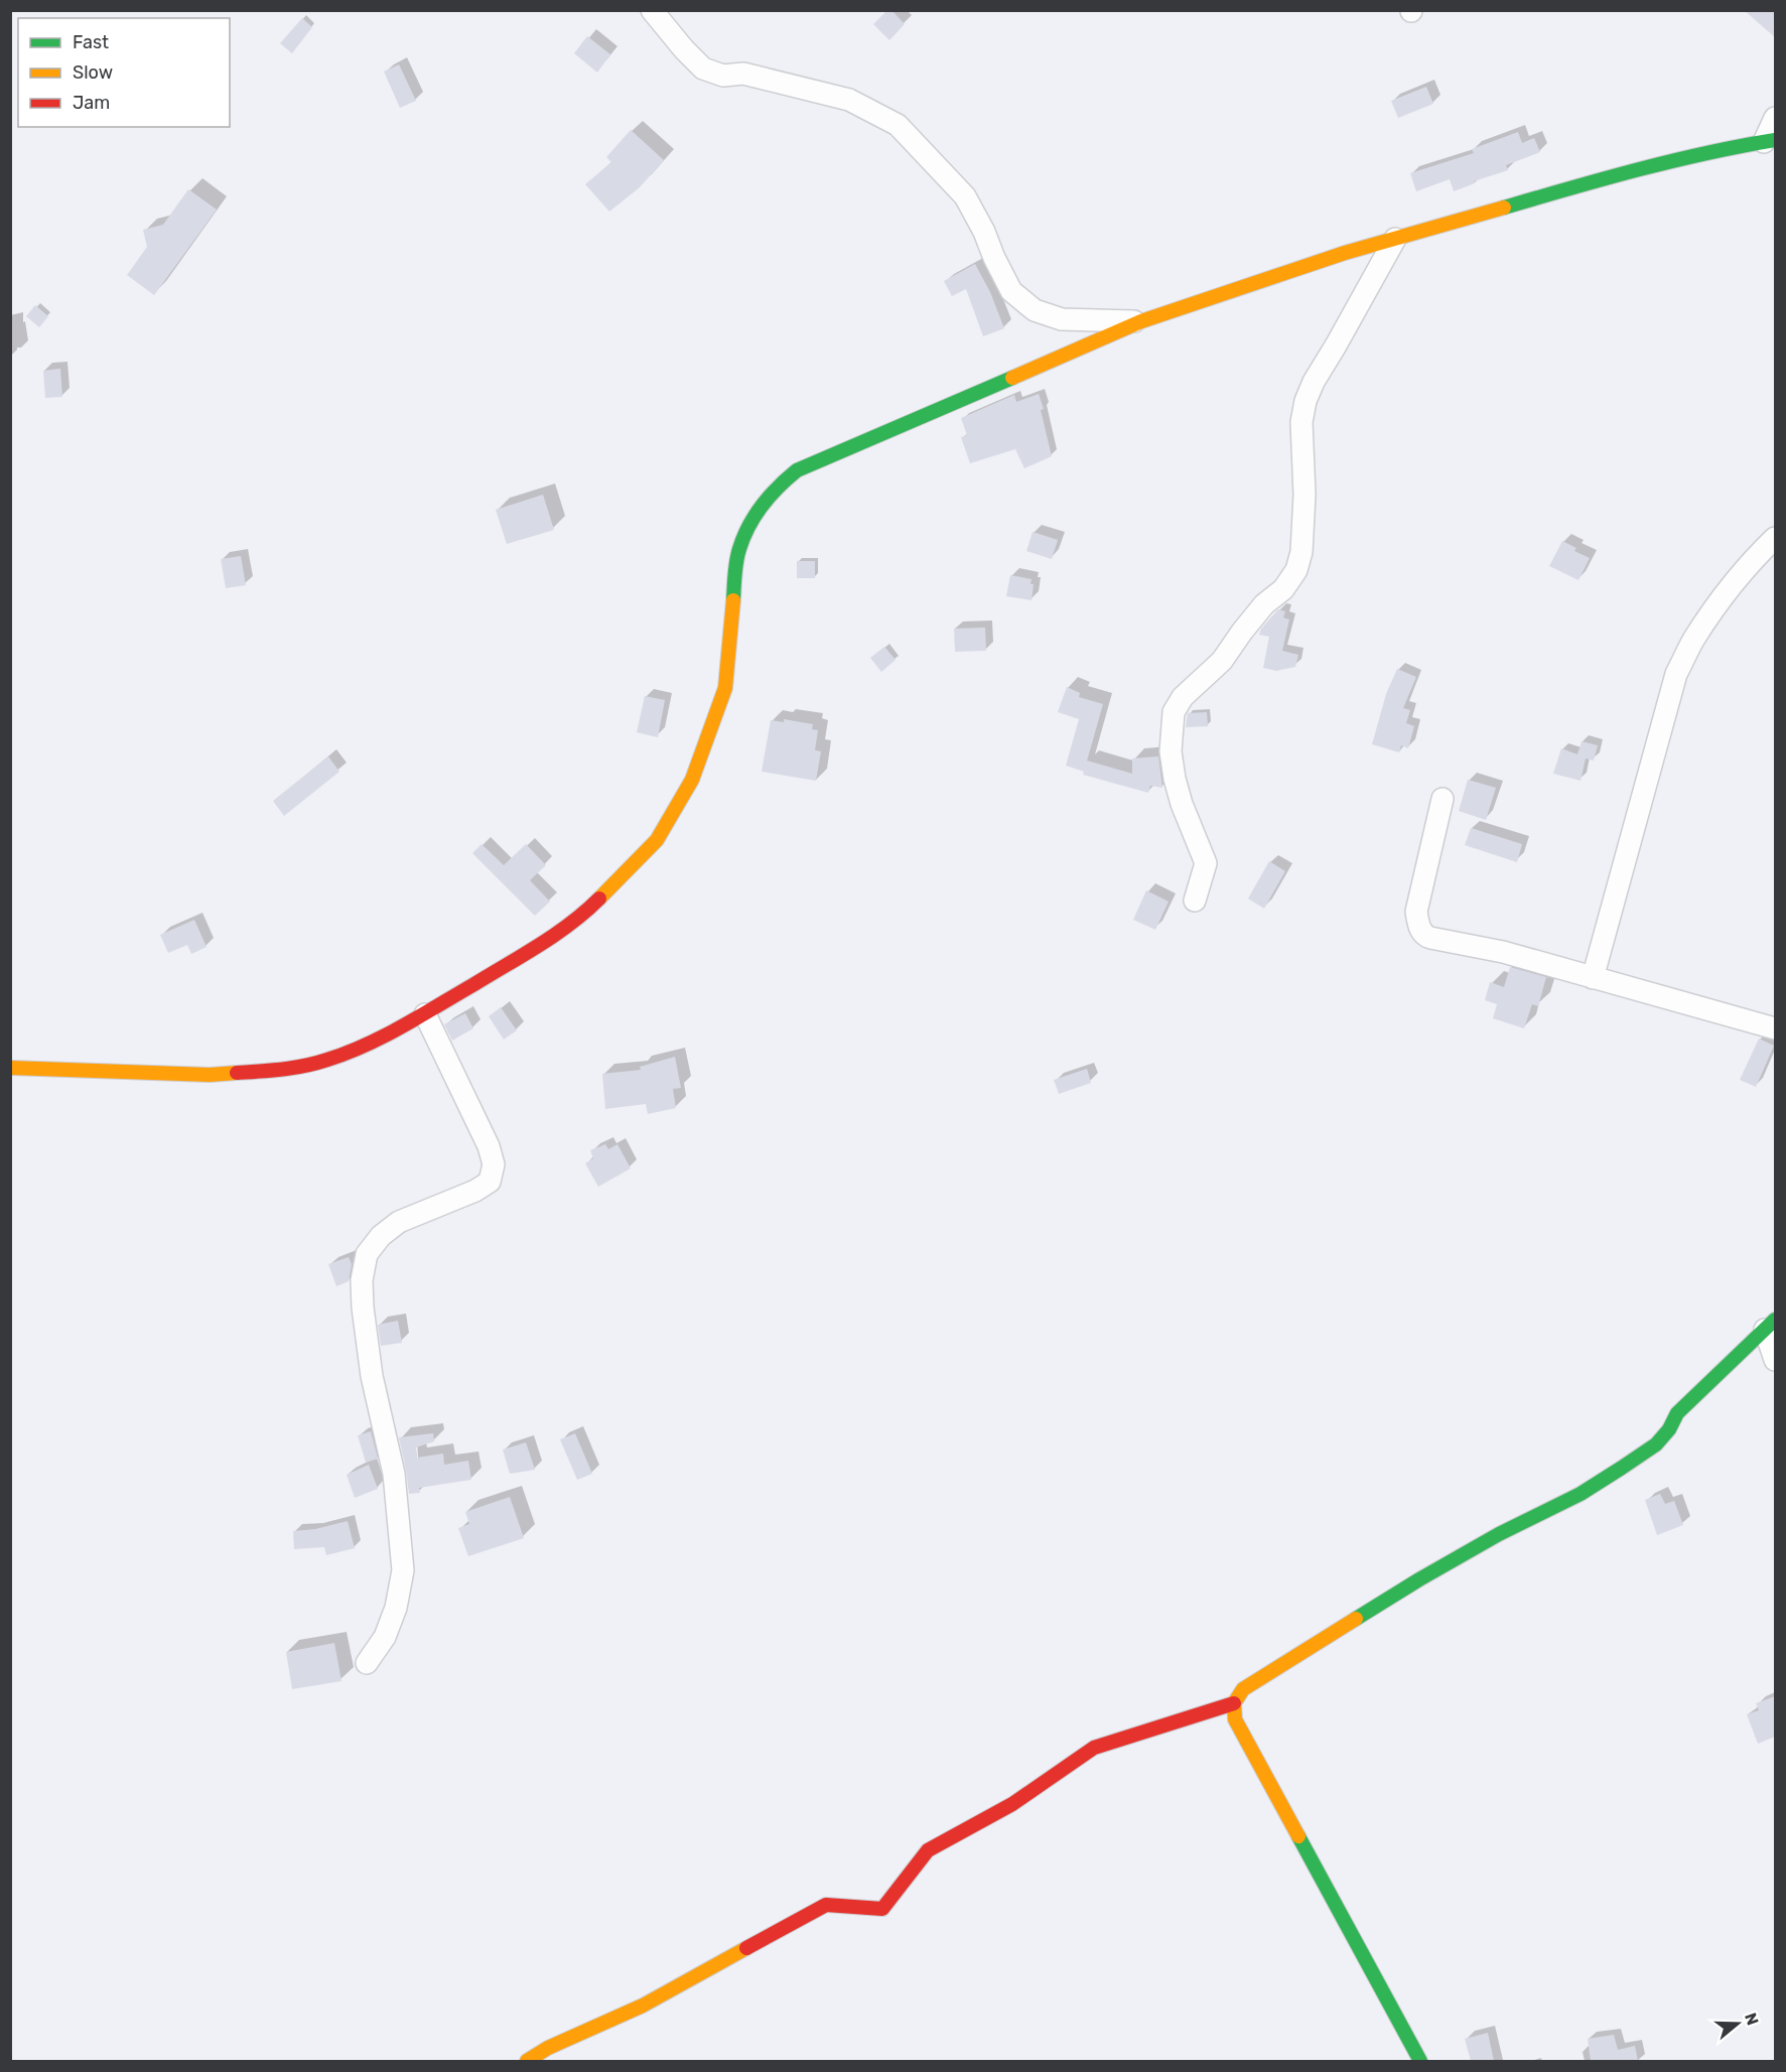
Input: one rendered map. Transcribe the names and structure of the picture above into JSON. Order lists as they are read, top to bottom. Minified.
{"legend":["Fast","Slow","Jam"],"north":"right"}
